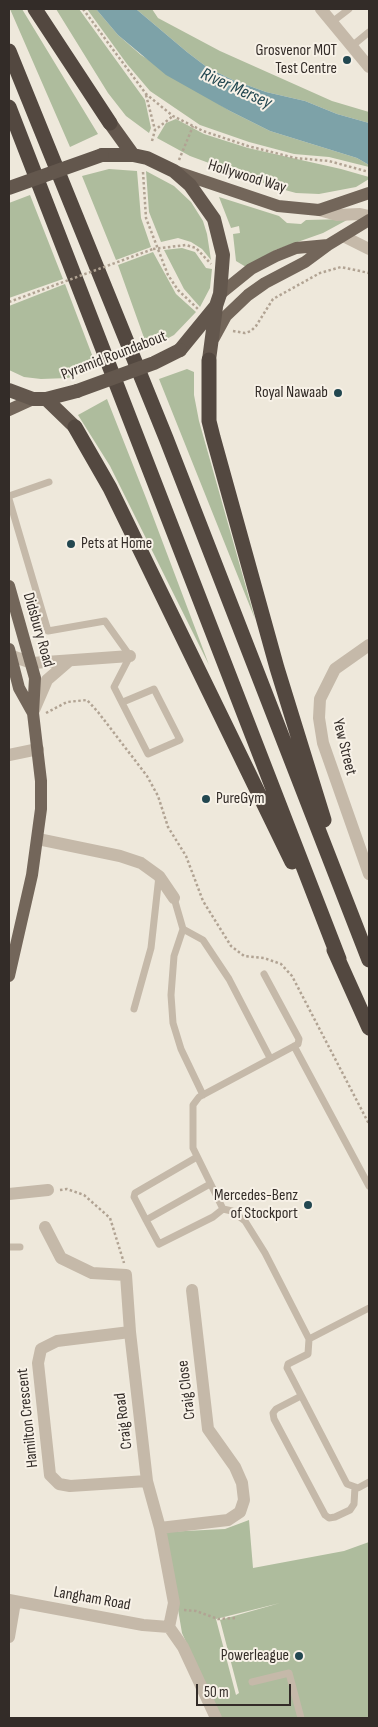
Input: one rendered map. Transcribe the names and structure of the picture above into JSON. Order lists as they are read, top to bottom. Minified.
{"streets":{"highway":["Pyramid Roundabout"],"main road":["Hollywood Way","Didsbury Road"],"street":["Yew Street","Craig Close","Hamilton Crescent","Craig Road","Langham Road"]},"crossings":[["Craig Close","Craig Road"],["Hamilton Crescent","Craig Road"],["Craig Road","Langham Road"]],"water":["River Mersey"],"places":["Grosvenor MOT Test Centre","Royal Nawaab","Pets at Home","PureGym","Mercedes-Benz of Stockport","Powerleague"],"scale_bar":"50 m"}
